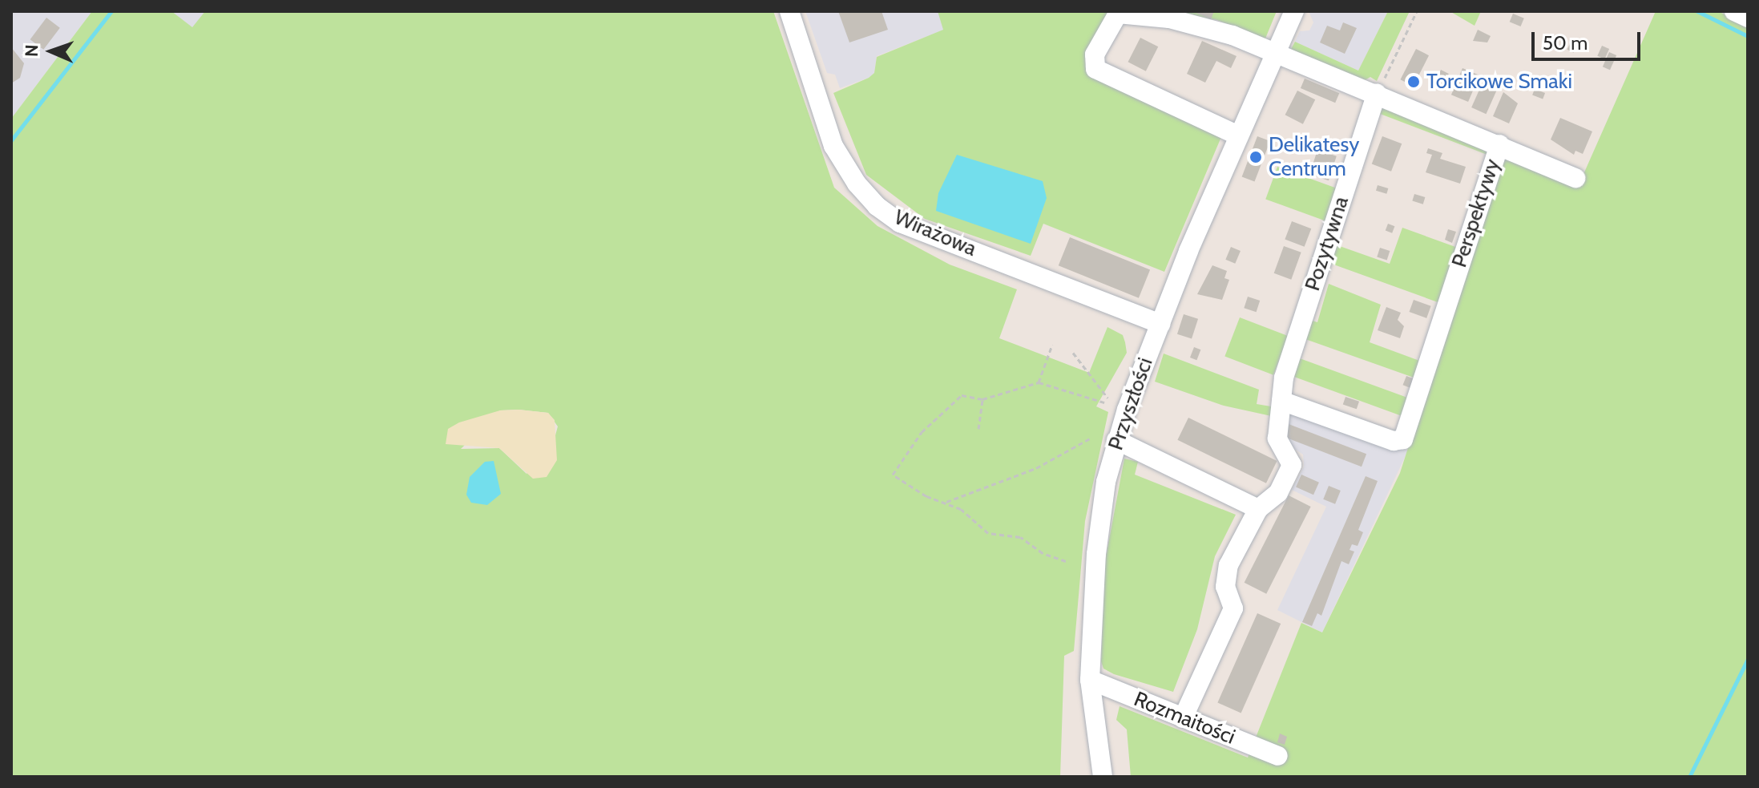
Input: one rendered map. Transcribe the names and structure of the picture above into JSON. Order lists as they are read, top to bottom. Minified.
{"streets":{"street":["Perspektywy","Wirażowa","Pozytywna","Przyszłości","Rozmaitości"]},"crossings":[["Perspektywy","Pozytywna"],["Perspektywy","Przyszłości"],["Wirażowa","Przyszłości"],["Przyszłości","Rozmaitości"]],"places":["Torcikowe Smaki","Delikatesy Centrum"],"scale_bar":"50 m","north":"left"}
